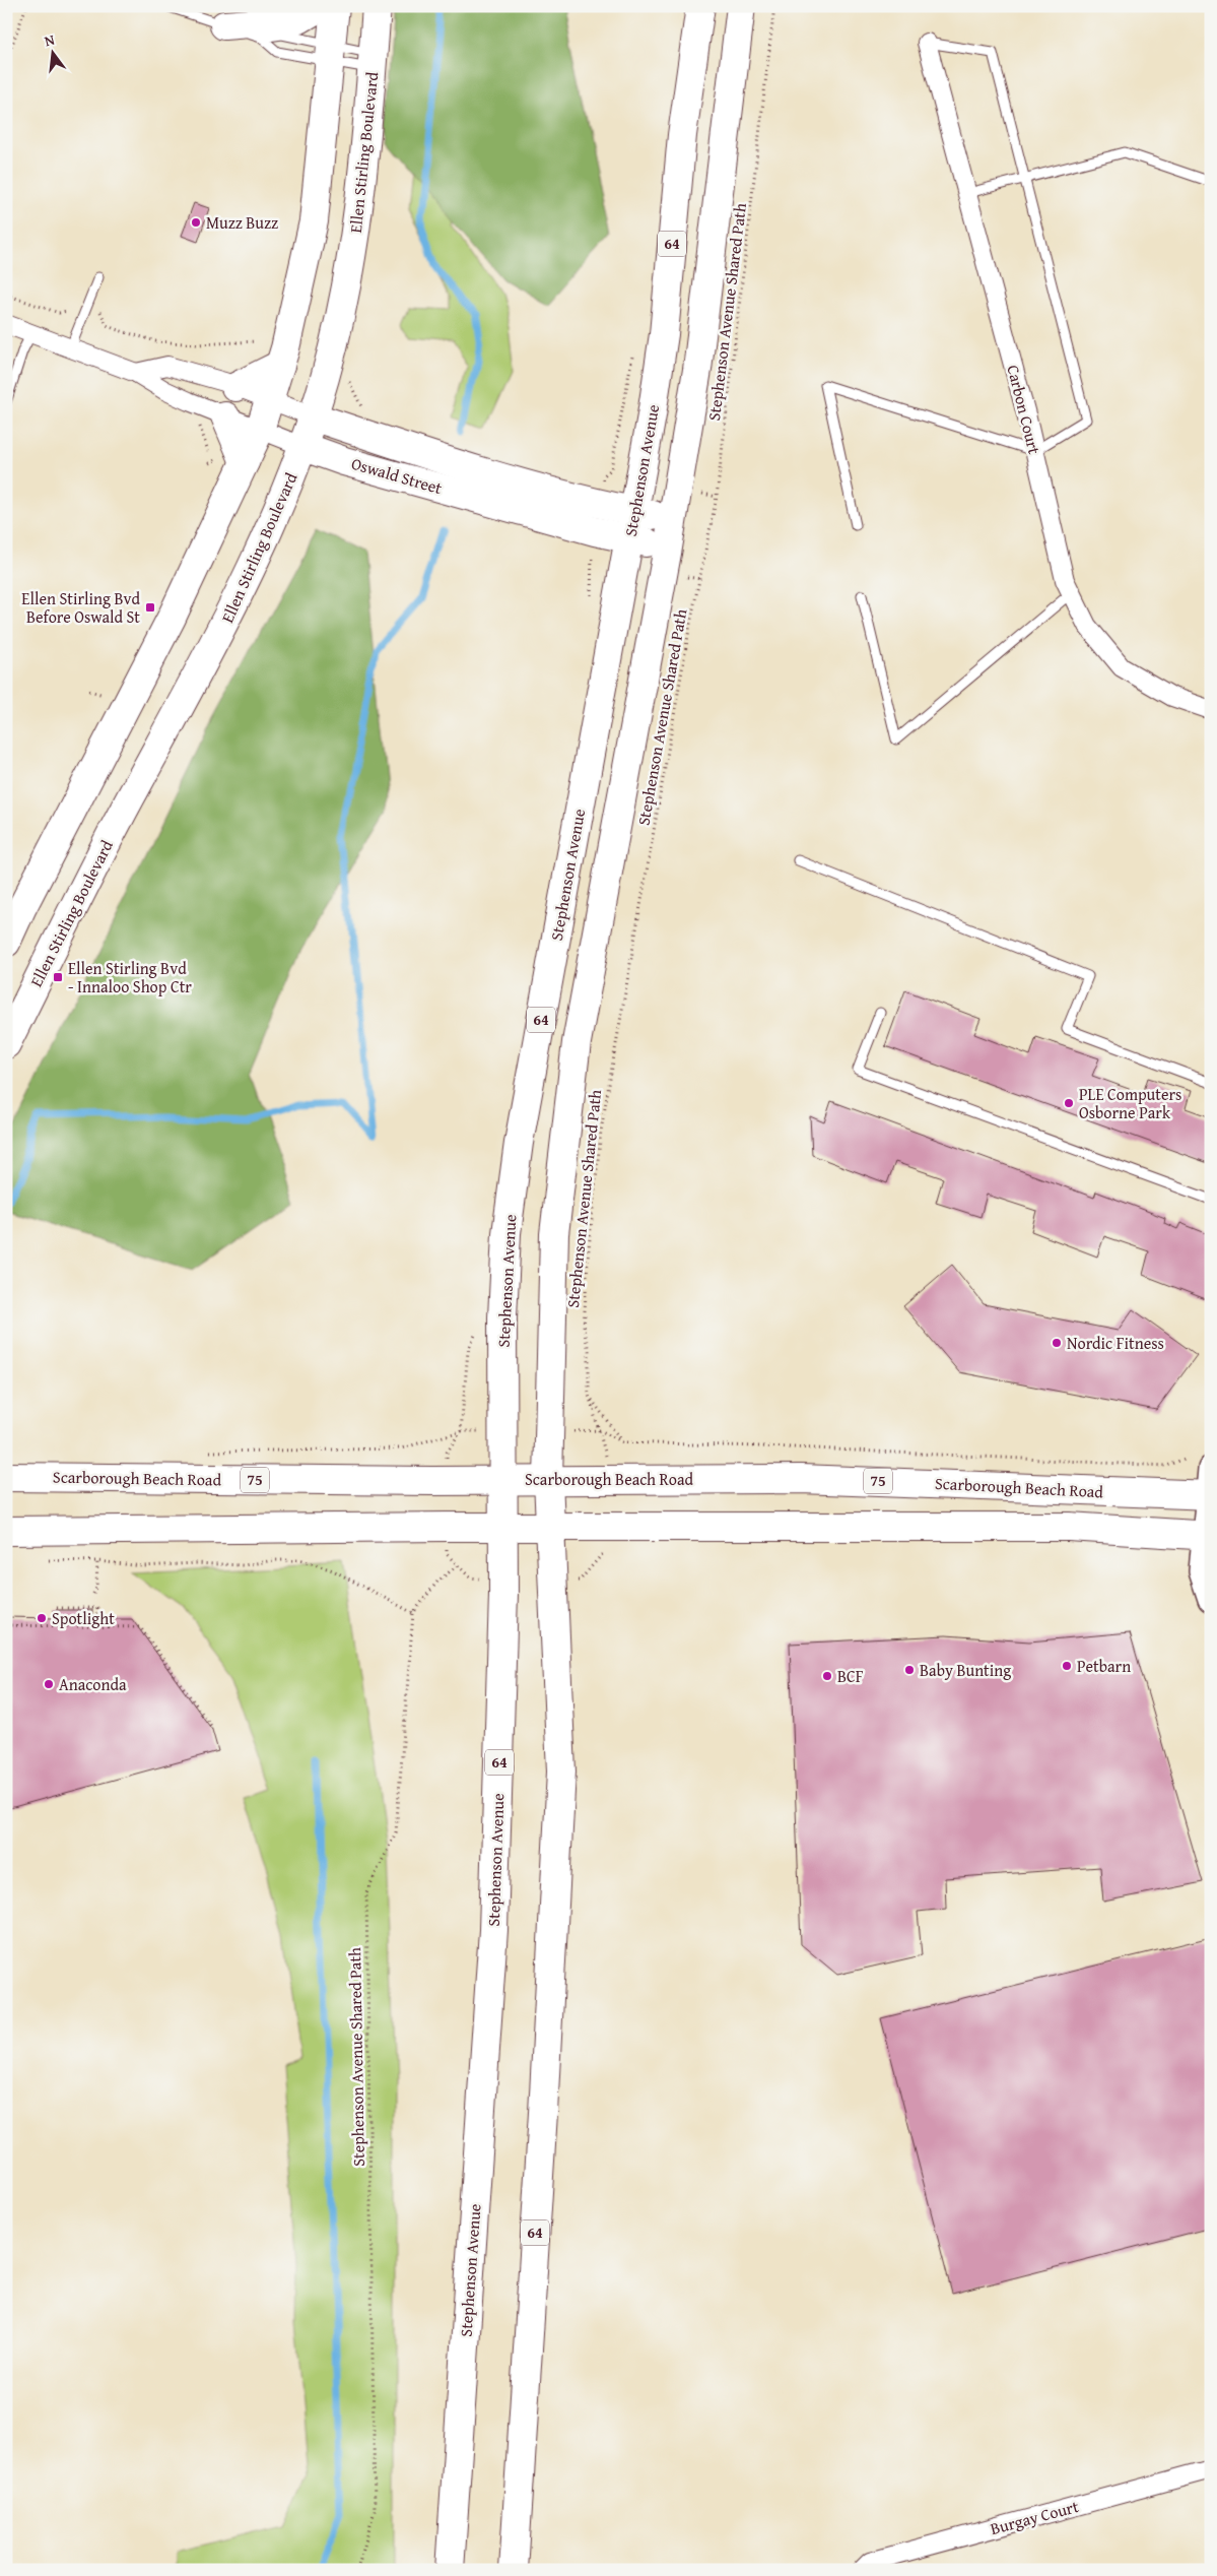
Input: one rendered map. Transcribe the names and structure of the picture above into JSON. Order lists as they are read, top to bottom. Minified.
{"streets":{"main road":["Ellen Stirling Boulevard","64","Stephenson Avenue","Oswald Street","Scarborough Beach Road","75"],"street":["Carbon Court","Burgay Court"],"path":["Stephenson Avenue Shared Path"]},"crossings":[["Ellen Stirling Boulevard","Oswald Street"],["64","Oswald Street"],["64","Scarborough Beach Road"],["Stephenson Avenue","Oswald Street"],["Stephenson Avenue","Scarborough Beach Road"]],"places":{"other":["Muzz Buzz","PLE Computers Osborne Park","Nordic Fitness","Spotlight","Petbarn","Baby Bunting","BCF","Anaconda"],"transit":["Ellen Stirling Bvd Before Oswald St","Ellen Stirling Bvd - Innaloo Shop Ctr"]},"north":"top"}
